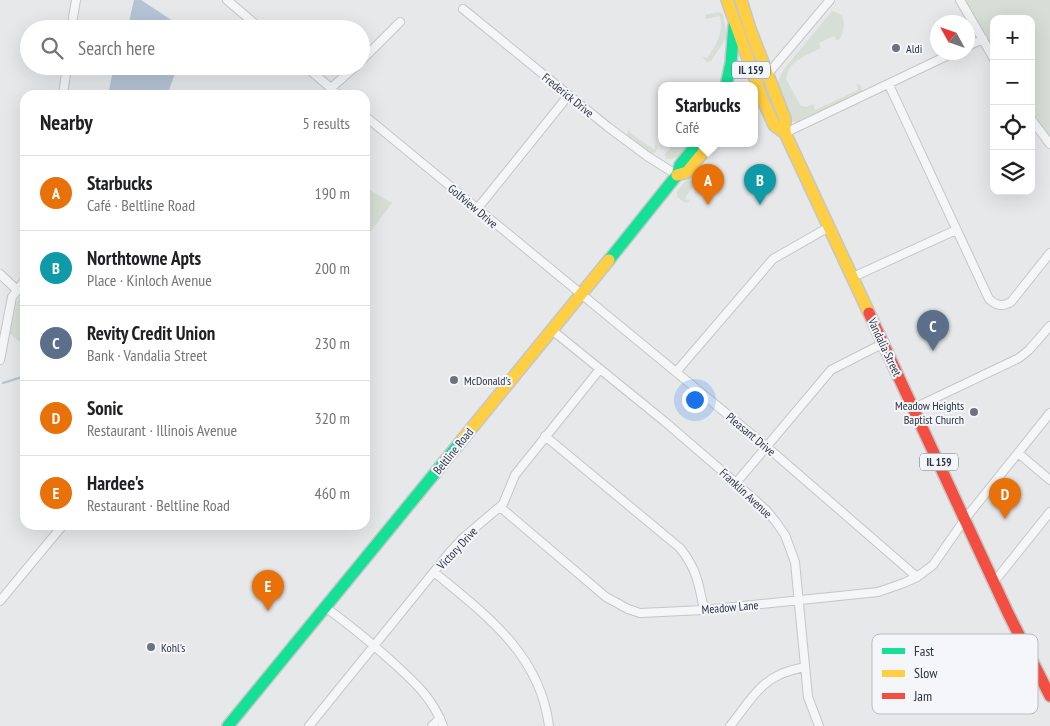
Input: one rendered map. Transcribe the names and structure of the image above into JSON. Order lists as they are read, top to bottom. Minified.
{"streets":{"main road":["IL 159","Vandalia Street","Beltline Road"],"street":["Frederick Drive","Golfview Drive","Pleasant Drive","Franklin Avenue","Victory Drive","Meadow Lane"]},"crossings":[["Frederick Drive","Beltline Road"],["Golfview Drive","Pleasant Drive"],["Golfview Drive","Beltline Road"],["Vandalia Street","Meadow Lane"],["Pleasant Drive","Beltline Road"],["Pleasant Drive","Meadow Lane"],["Beltline Road","Franklin Avenue"],["Franklin Avenue","Victory Drive"],["Franklin Avenue","Meadow Lane"],["Victory Drive","Meadow Lane"]],"places":["Aldi","McDonald's","Meadow Heights Baptist Church","Kohl's"],"legend":["Fast","Slow","Jam"],"north":"top left","page":{"map_buttons":["+","−"],"search":"Search here","popup":["Starbucks","Café"],"heading":["Nearby","5 results"],"list":[{"mark":"A","name":"Starbucks","note":"Café · Beltline Road","value":"190 m"},{"mark":"B","name":"Northtowne Apts","note":"Place · Kinloch Avenue","value":"200 m"},{"mark":"C","name":"Revity Credit Union","note":"Bank · Vandalia Street","value":"230 m"},{"mark":"D","name":"Sonic","note":"Restaurant · Illinois Avenue","value":"320 m"},{"mark":"E","name":"Hardee's","note":"Restaurant · Beltline Road","value":"460 m"}],"pins":["A","B","C","D","E"]}}
